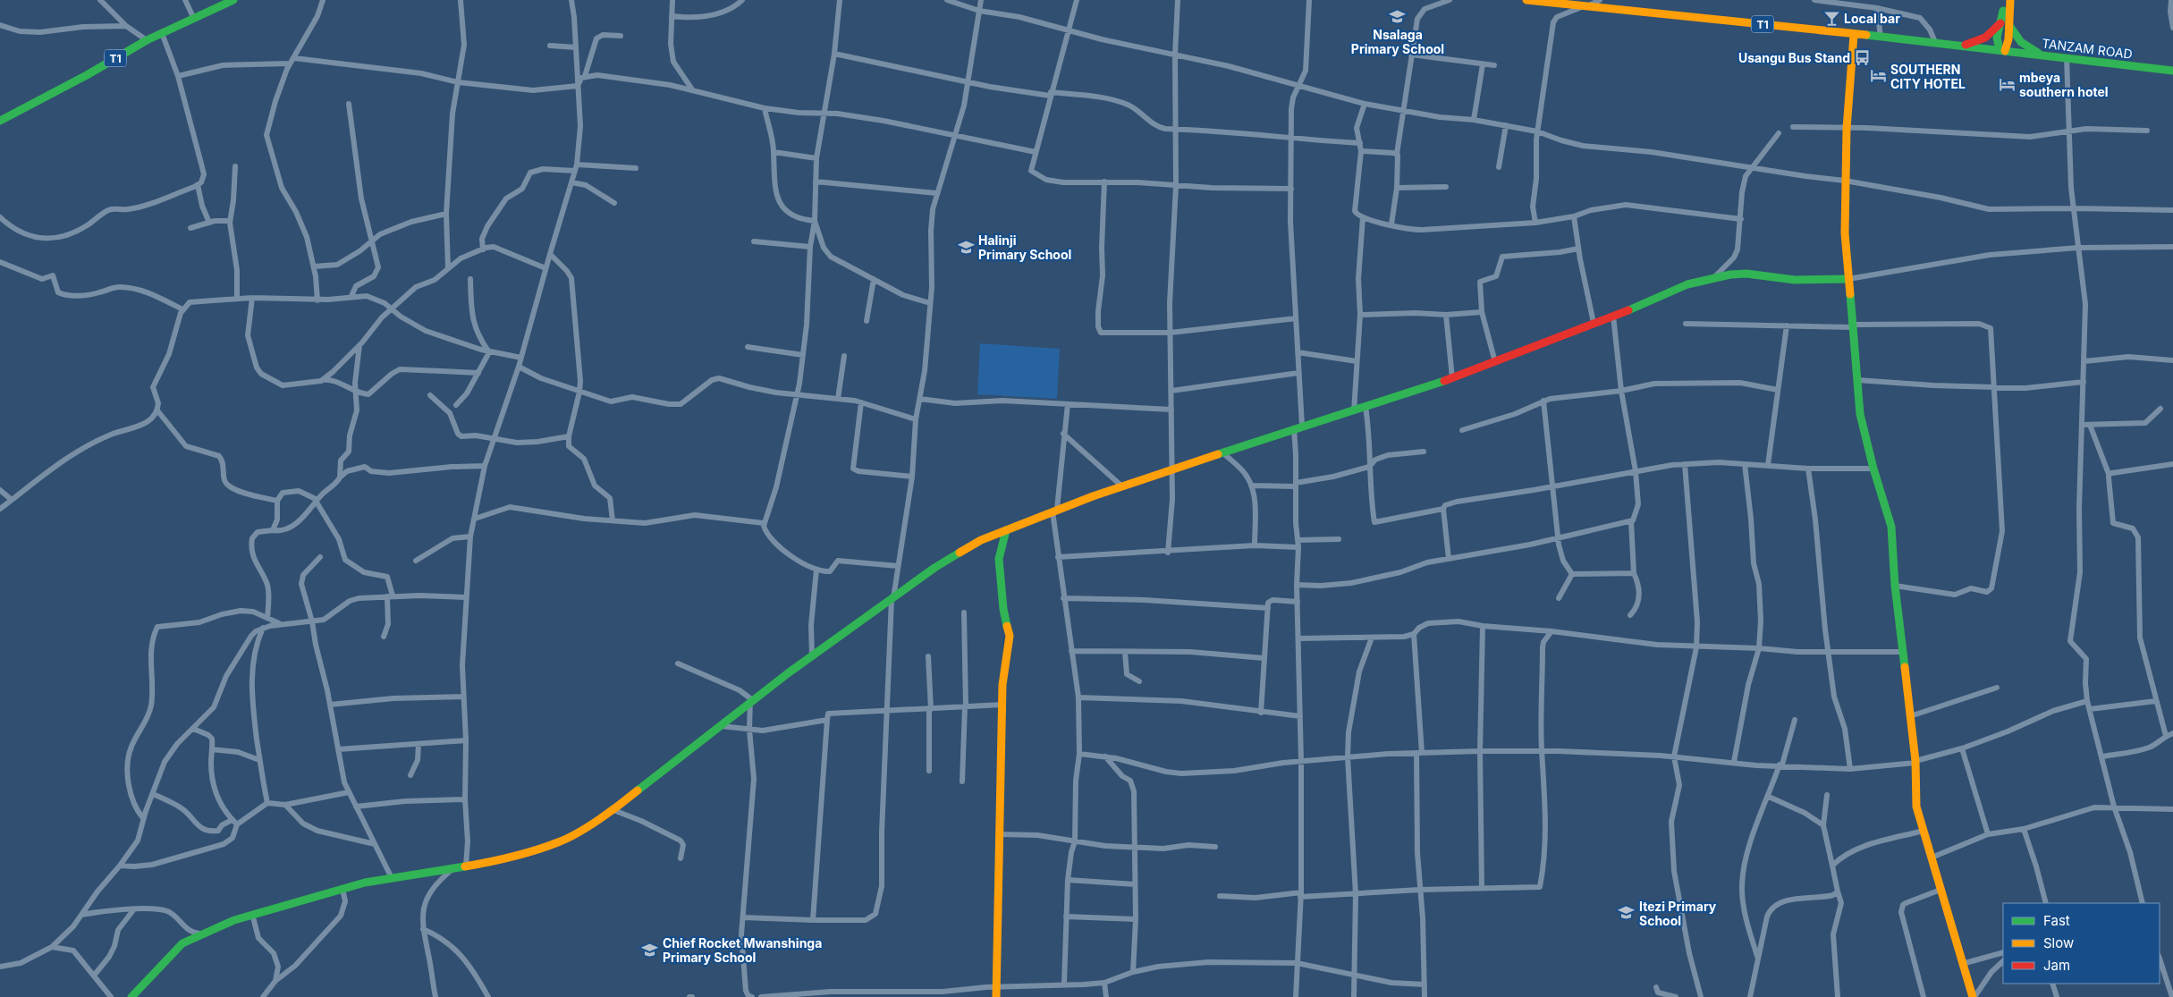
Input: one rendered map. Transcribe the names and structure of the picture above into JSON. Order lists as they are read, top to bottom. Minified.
{"streets":{"main road":["T1","TANZAM ROAD"]},"crossings":[["T1","TANZAM ROAD"]],"places":{"school or university":["Nsalaga Primary School","Halinji Primary School","Itezi Primary School","Chief Rocket Mwanshinga Primary School"],"bar":["Local bar"],"bus stop":["Usangu Bus Stand"],"hotel":["SOUTHERN CITY HOTEL","mbeya southern hotel"]},"legend":["Fast","Slow","Jam"]}
